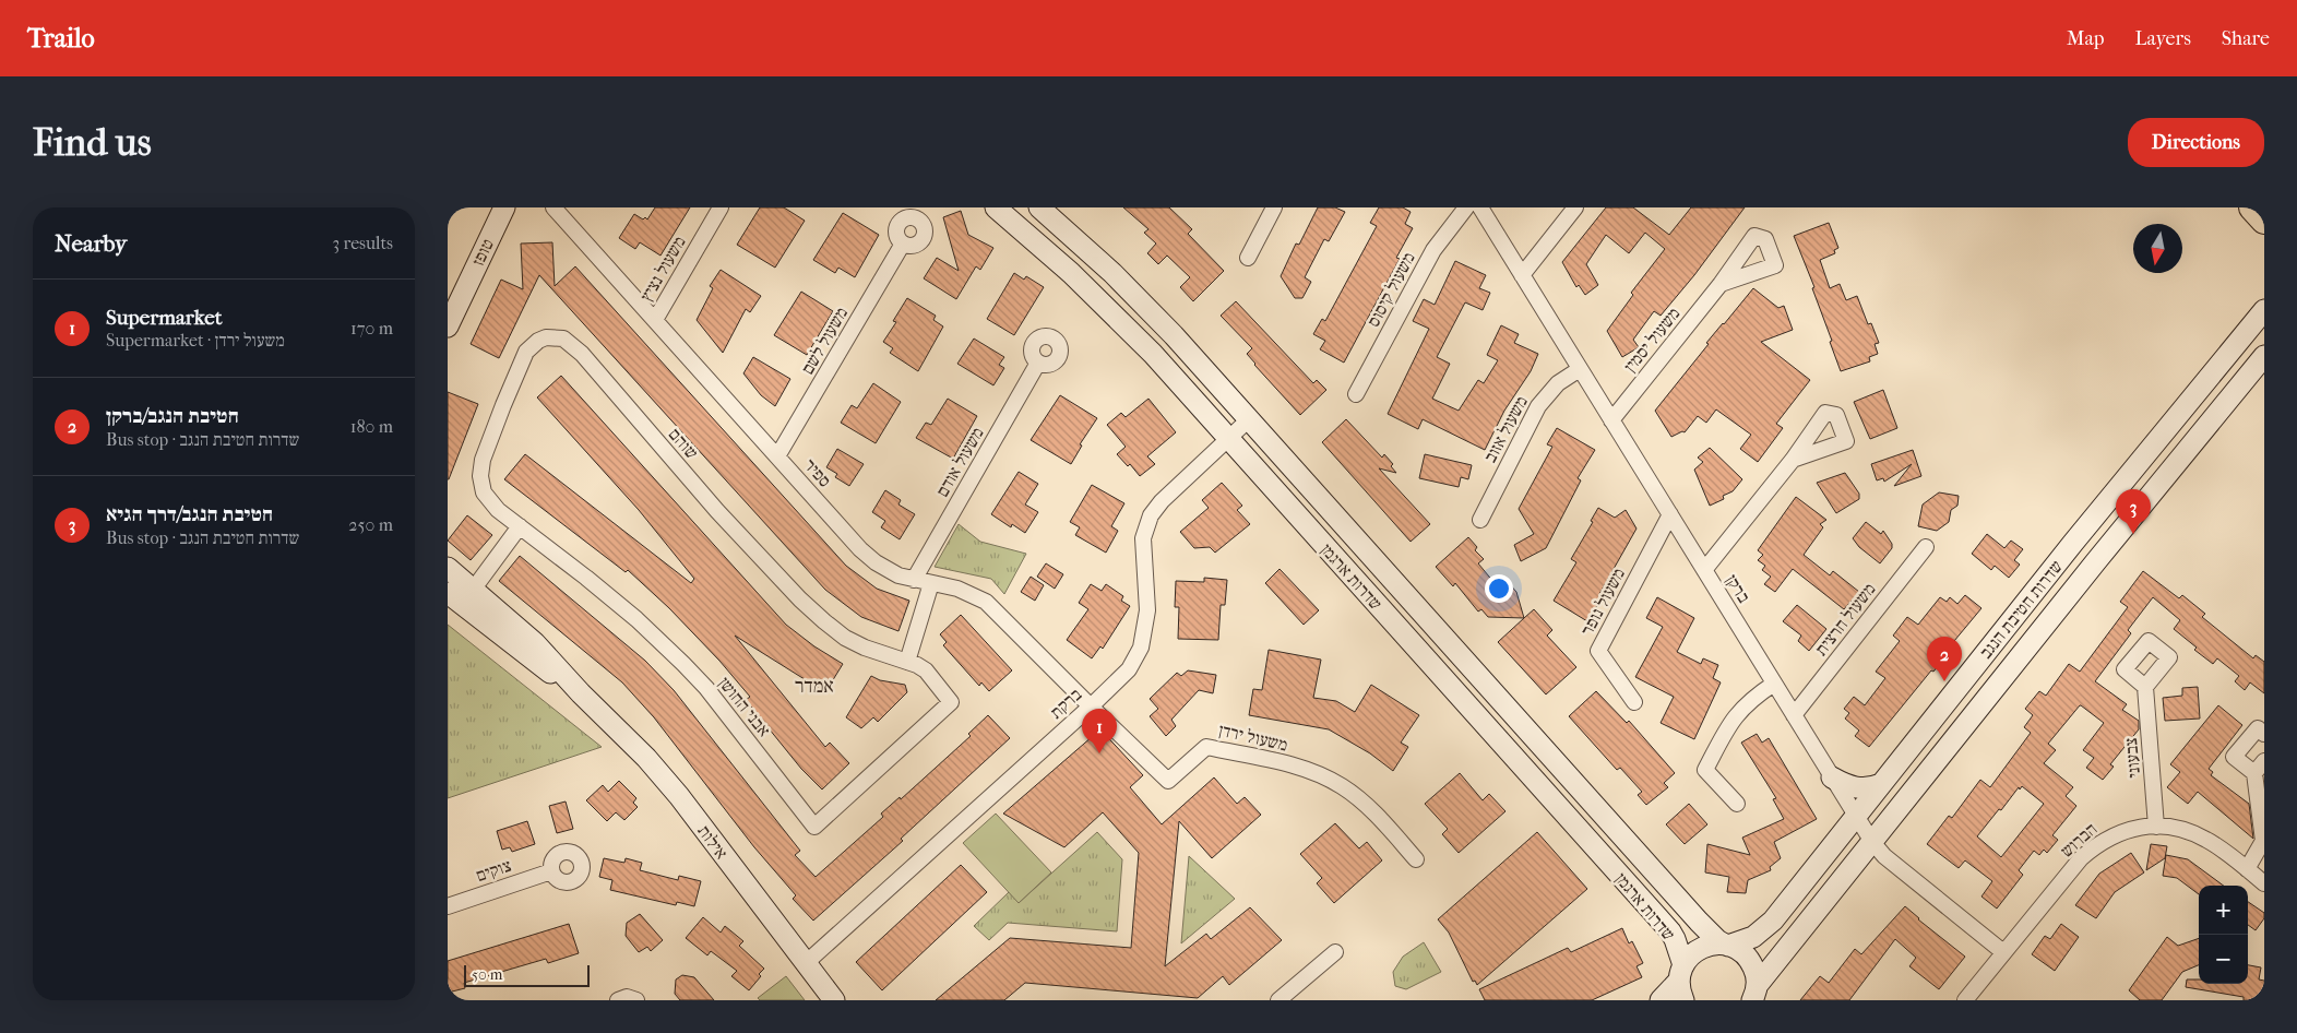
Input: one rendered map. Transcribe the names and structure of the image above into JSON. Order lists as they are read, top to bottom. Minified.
{"streets":{"street":["טופז","משעול נציץ","משעול קיסוס","משעול יסמין","משעול לשם","משעול אזוב","שוהם","משעול אודם","ספיר","שדרות ארגמן","ברקן","משעול נופר","שדרות חטיבת הנגב","משעול חרצית","ברקת","אבני החושן","משעול ירדן","צבעוני","הברוש","אילות","צוקים"]},"crossings":[["משעול נציץ","ספיר"],["משעול יסמין","ברקן"],["משעול לשם","ספיר"],["משעול אזוב","ברקן"],["שוהם","אבני החושן"],["משעול אודם","ספיר"],["ספיר","ברקת"],["ספיר","משעול ירדן"],["שדרות ארגמן","שדרות חטיבת הנגב"],["שדרות ארגמן","ברקת"],["ברקן","משעול נופר"],["ברקן","שדרות חטיבת הנגב"],["ברקן","משעול חרצית"],["ברקן","הברוש"],["ברקת","משעול ירדן"],["ברקת","אילות"],["צבעוני","הברוש"]],"districts":["אמדר"],"scale_bar":"50 m","north":"bottom","page":{"header":"Trailo","nav":["Map","Layers","Share"],"buttons":"Directions","title":"Find us","heading":["Nearby","3 results"],"list":[{"mark":"1","name":"Supermarket","note":"Supermarket · משעול ירדן","value":"170 m"},{"mark":"2","name":"חטיבת הנגב/ברקן","note":"Bus stop · שדרות חטיבת הנגב","value":"180 m"},{"mark":"3","name":"חטיבת הנגב/דרך הגיא","note":"Bus stop · שדרות חטיבת הנגב","value":"250 m"}],"pins":["3","2","1"],"map_buttons":["+","−"],"scale":"50 m"}}
